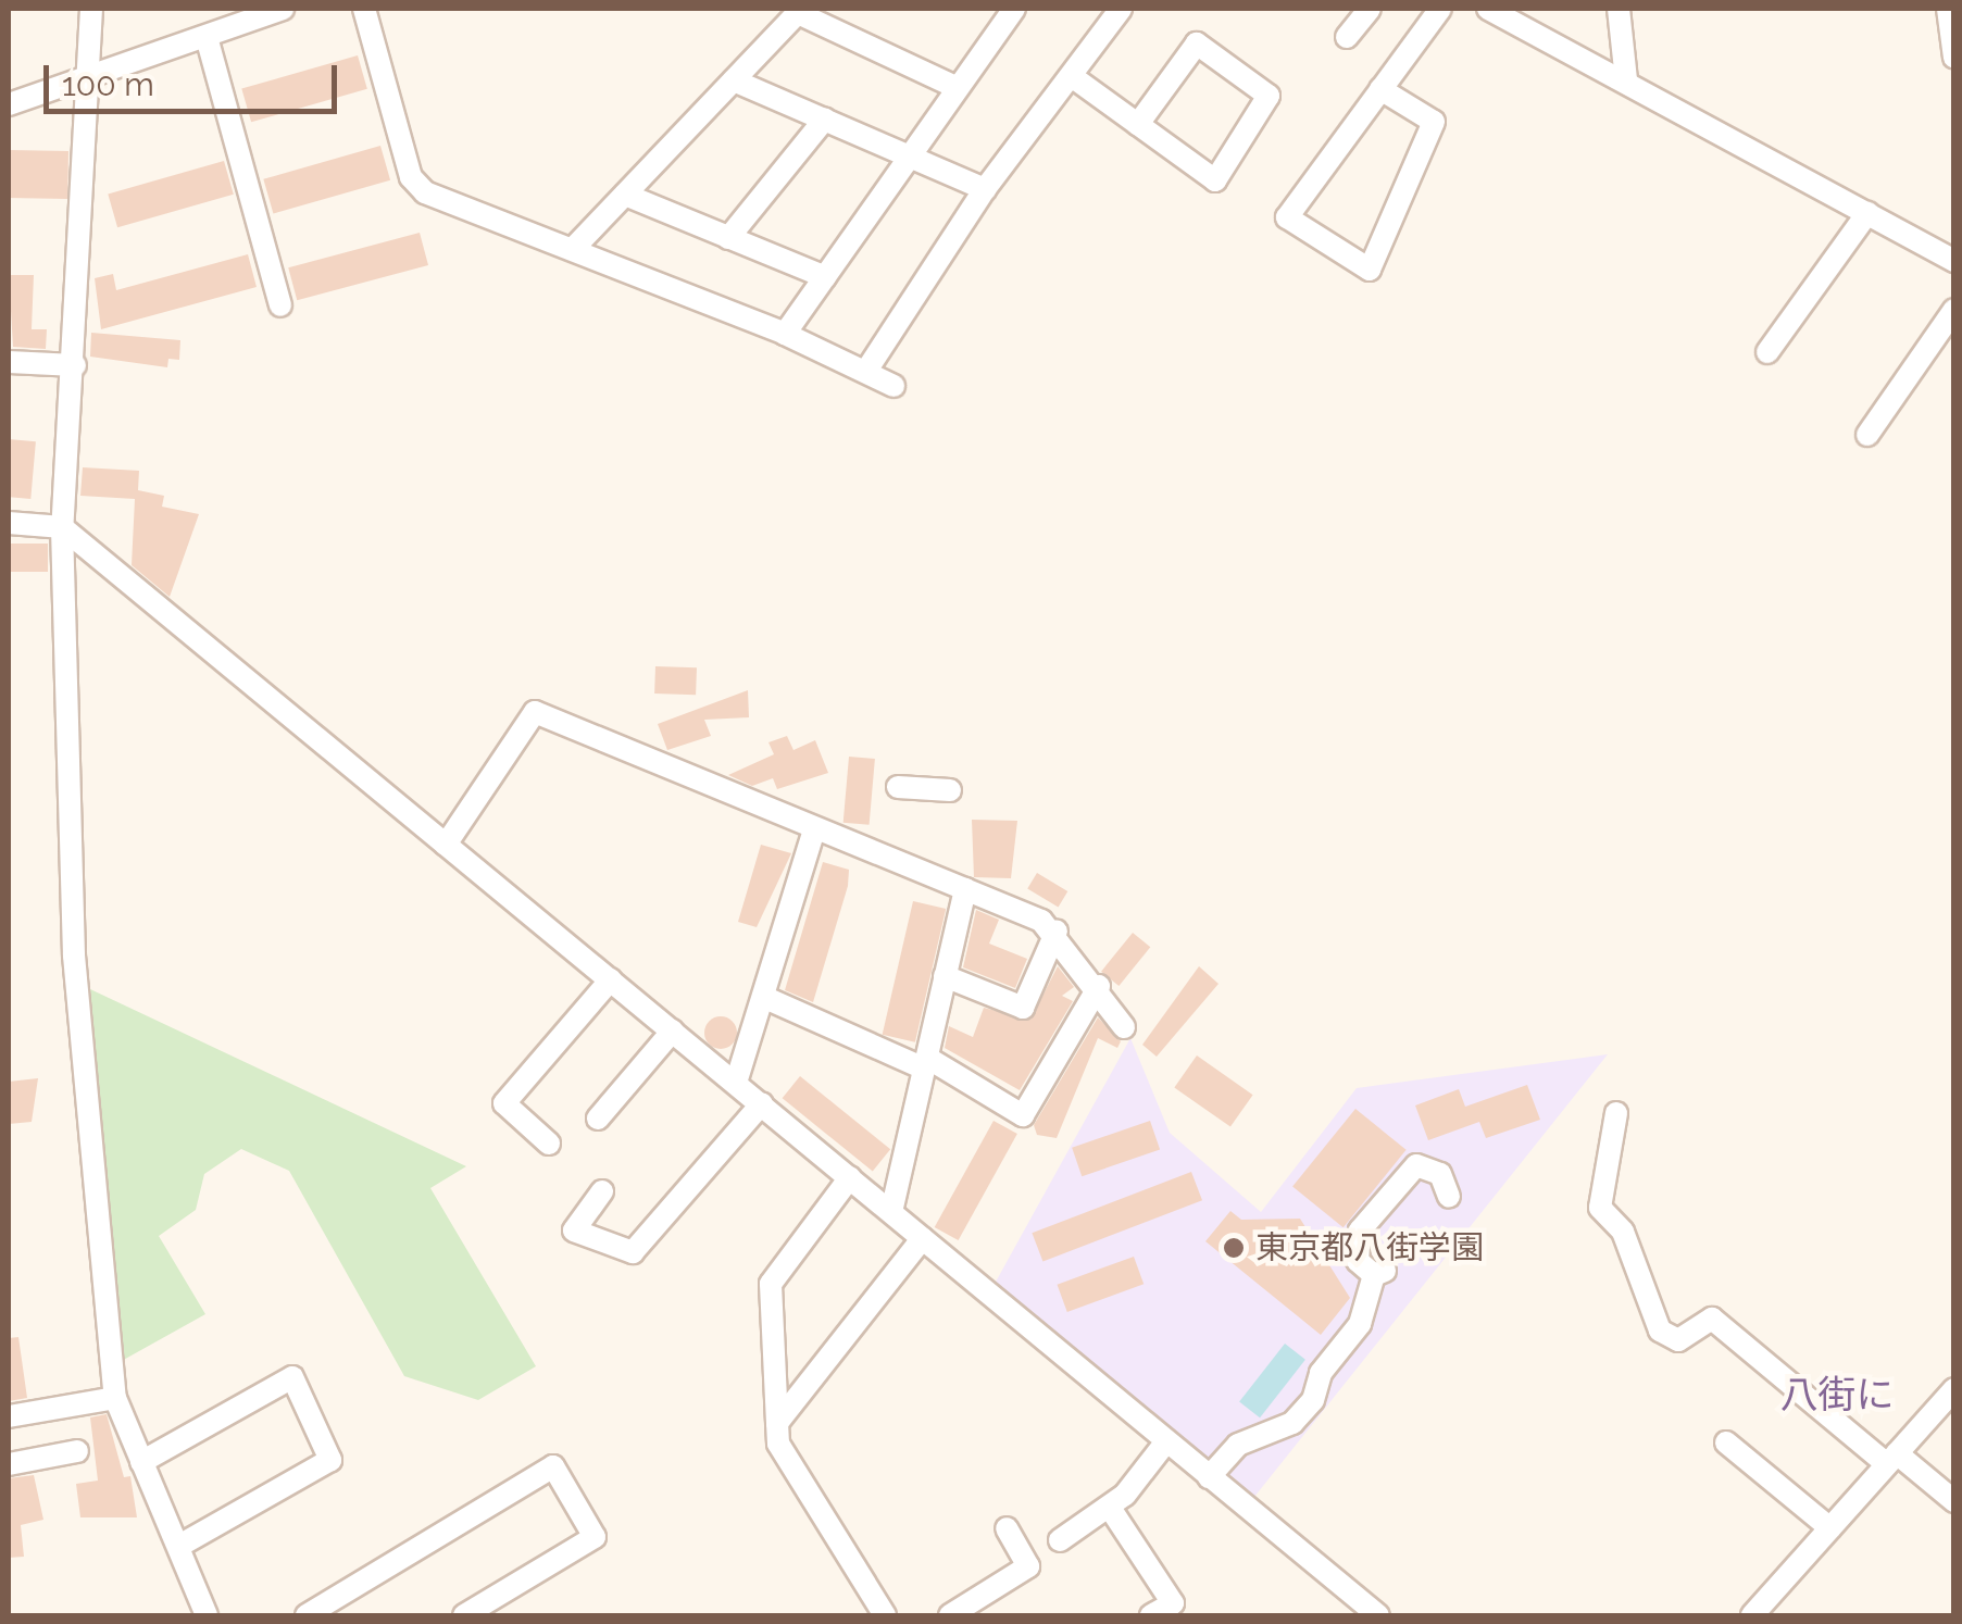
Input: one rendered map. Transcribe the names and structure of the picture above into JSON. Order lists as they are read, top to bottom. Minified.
{"districts":["八街に"],"places":["東京都八街学園"],"scale_bar":"100 m"}
